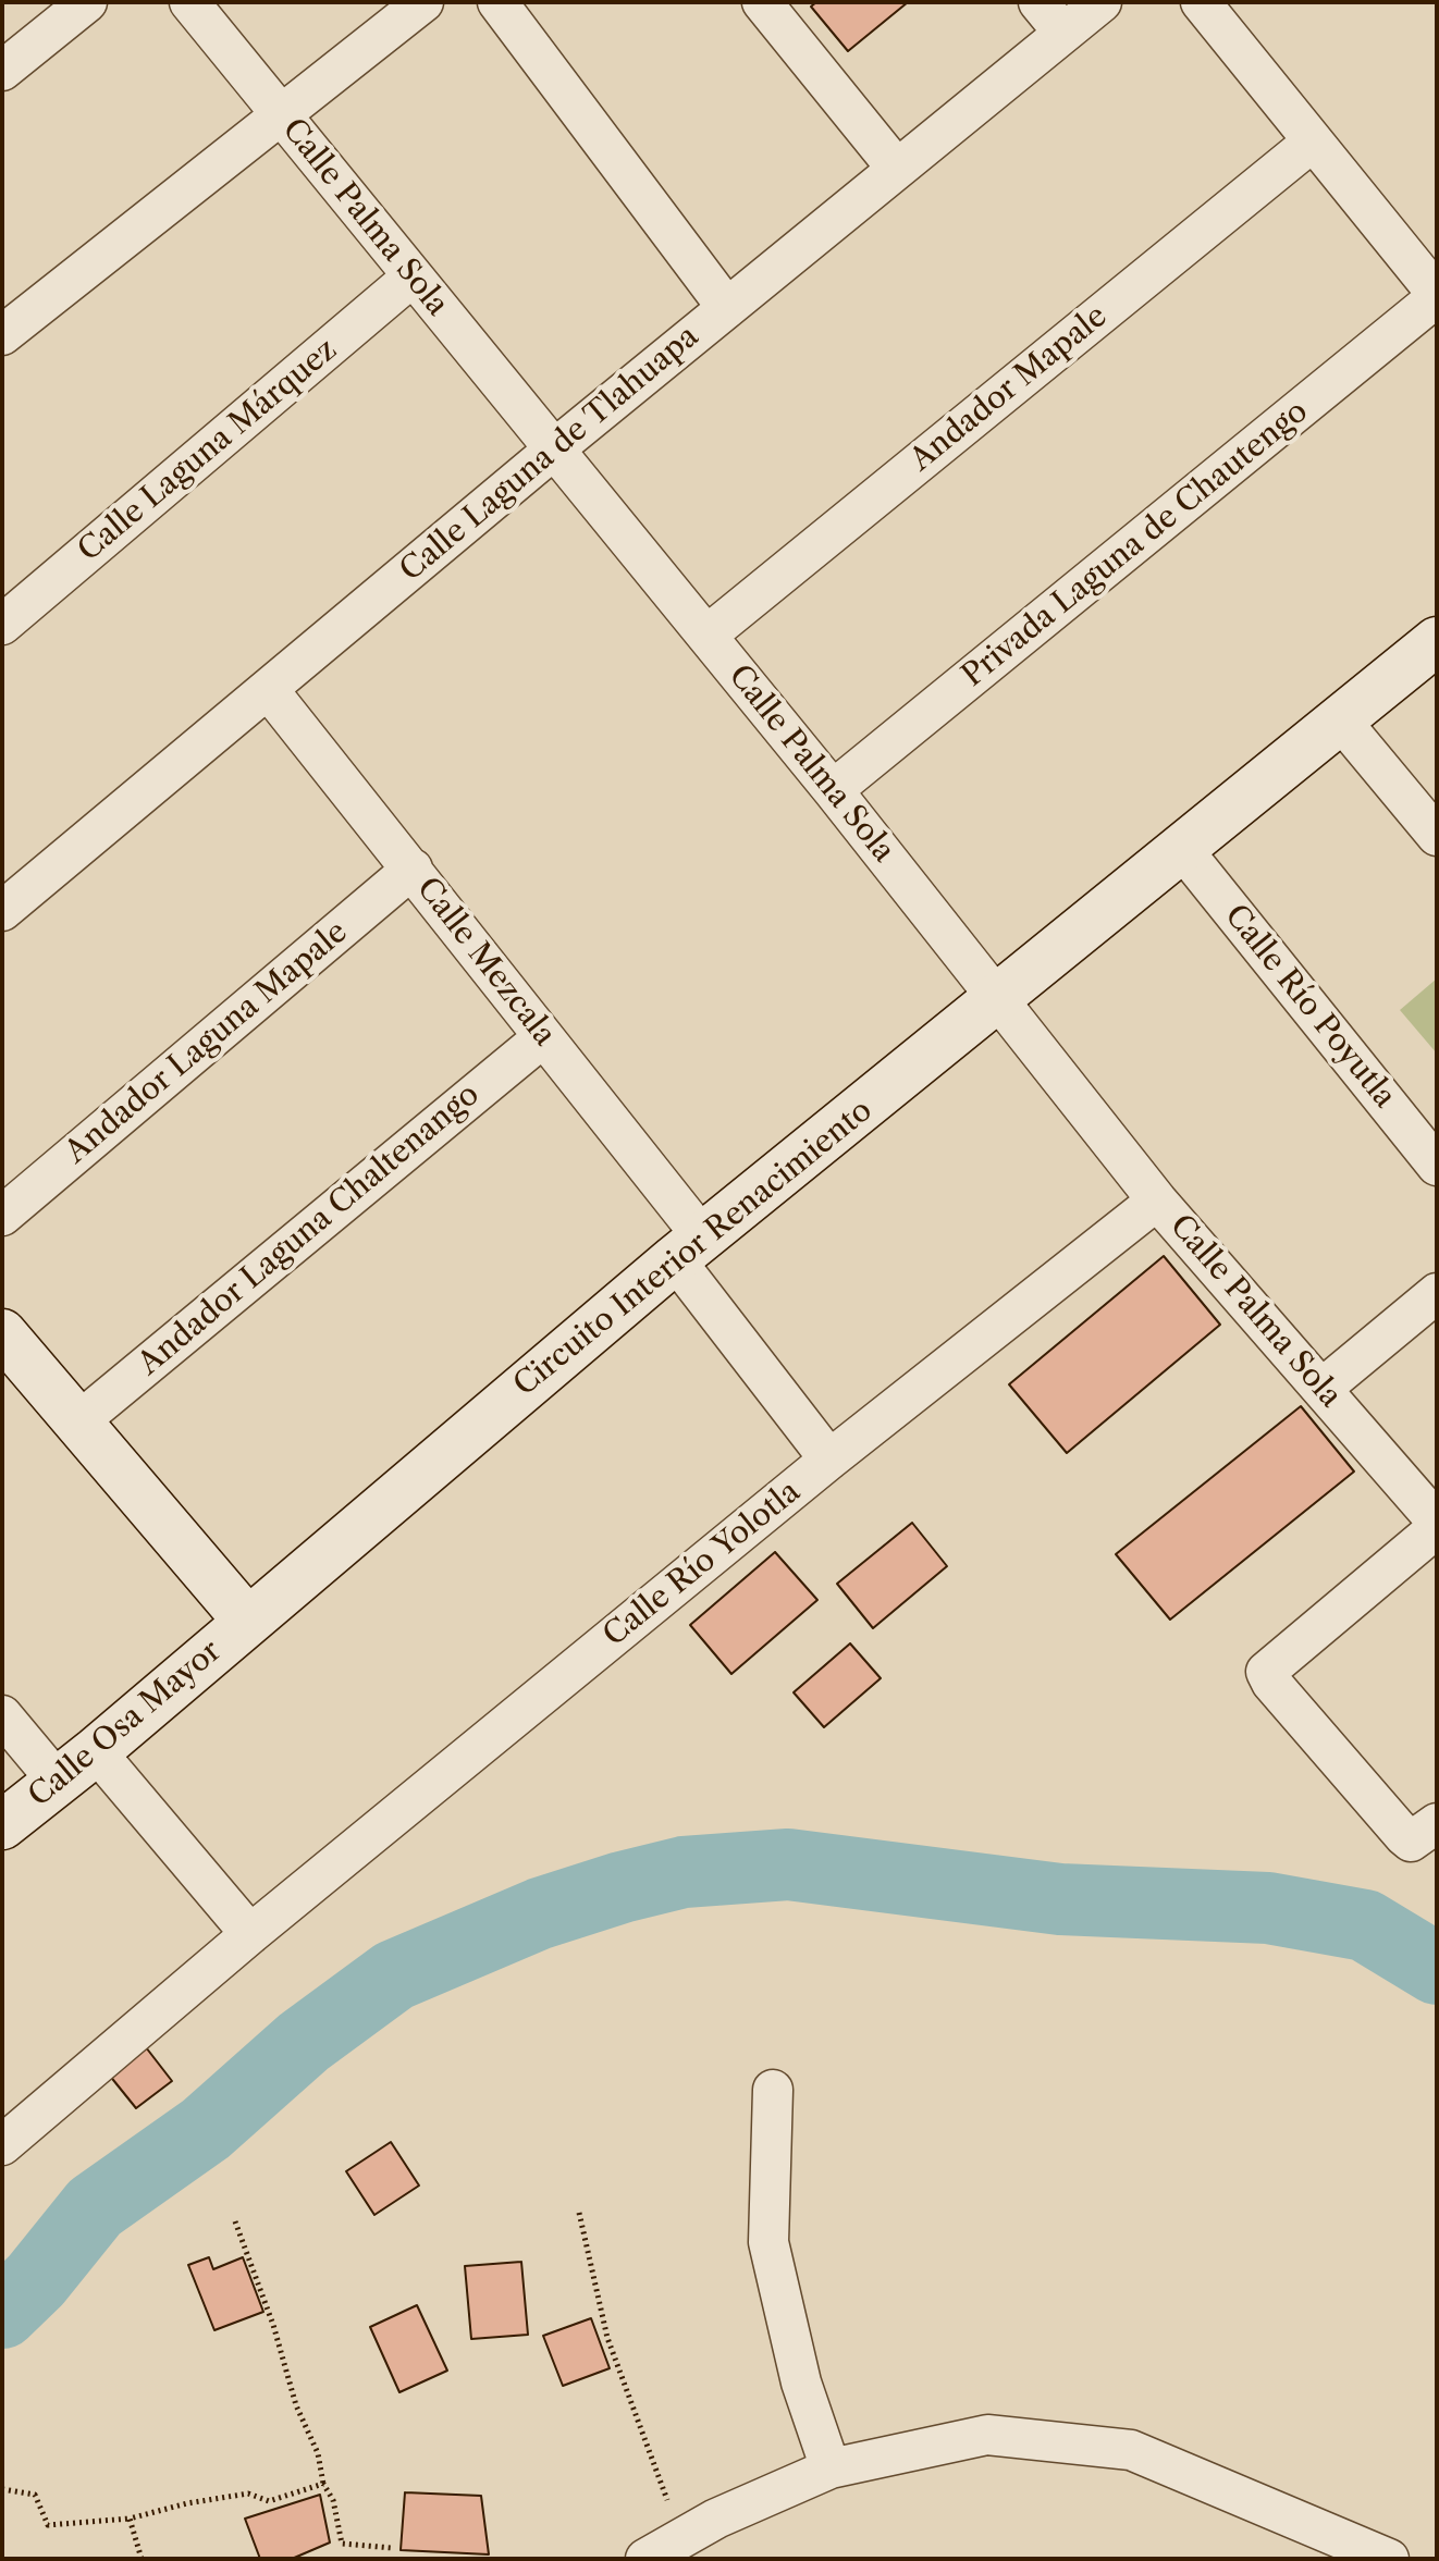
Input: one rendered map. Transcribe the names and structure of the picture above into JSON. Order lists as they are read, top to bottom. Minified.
{"streets":{"main road":["Circuito Interior Renacimiento","Calle Osa Mayor"],"street":["Calle Palma Sola","Andador Mapale","Calle Laguna Márquez","Calle Laguna de Tlahuapa","Privada Laguna de Chautengo","Calle Mezcala","Calle Río Poyutla","Andador Laguna Mapale","Andador Laguna Chaltenango","Calle Río Yolotla"]},"crossings":[["Calle Palma Sola","Andador Mapale"],["Calle Palma Sola","Calle Laguna Márquez"],["Calle Palma Sola","Calle Laguna de Tlahuapa"],["Calle Palma Sola","Privada Laguna de Chautengo"],["Calle Palma Sola","Circuito Interior Renacimiento"],["Calle Palma Sola","Calle Río Yolotla"],["Calle Laguna de Tlahuapa","Calle Mezcala"],["Calle Mezcala","Andador Laguna Mapale"],["Calle Mezcala","Andador Laguna Chaltenango"],["Calle Mezcala","Circuito Interior Renacimiento"],["Calle Mezcala","Calle Río Yolotla"],["Calle Río Poyutla","Circuito Interior Renacimiento"],["Circuito Interior Renacimiento","Calle Osa Mayor"]]}
